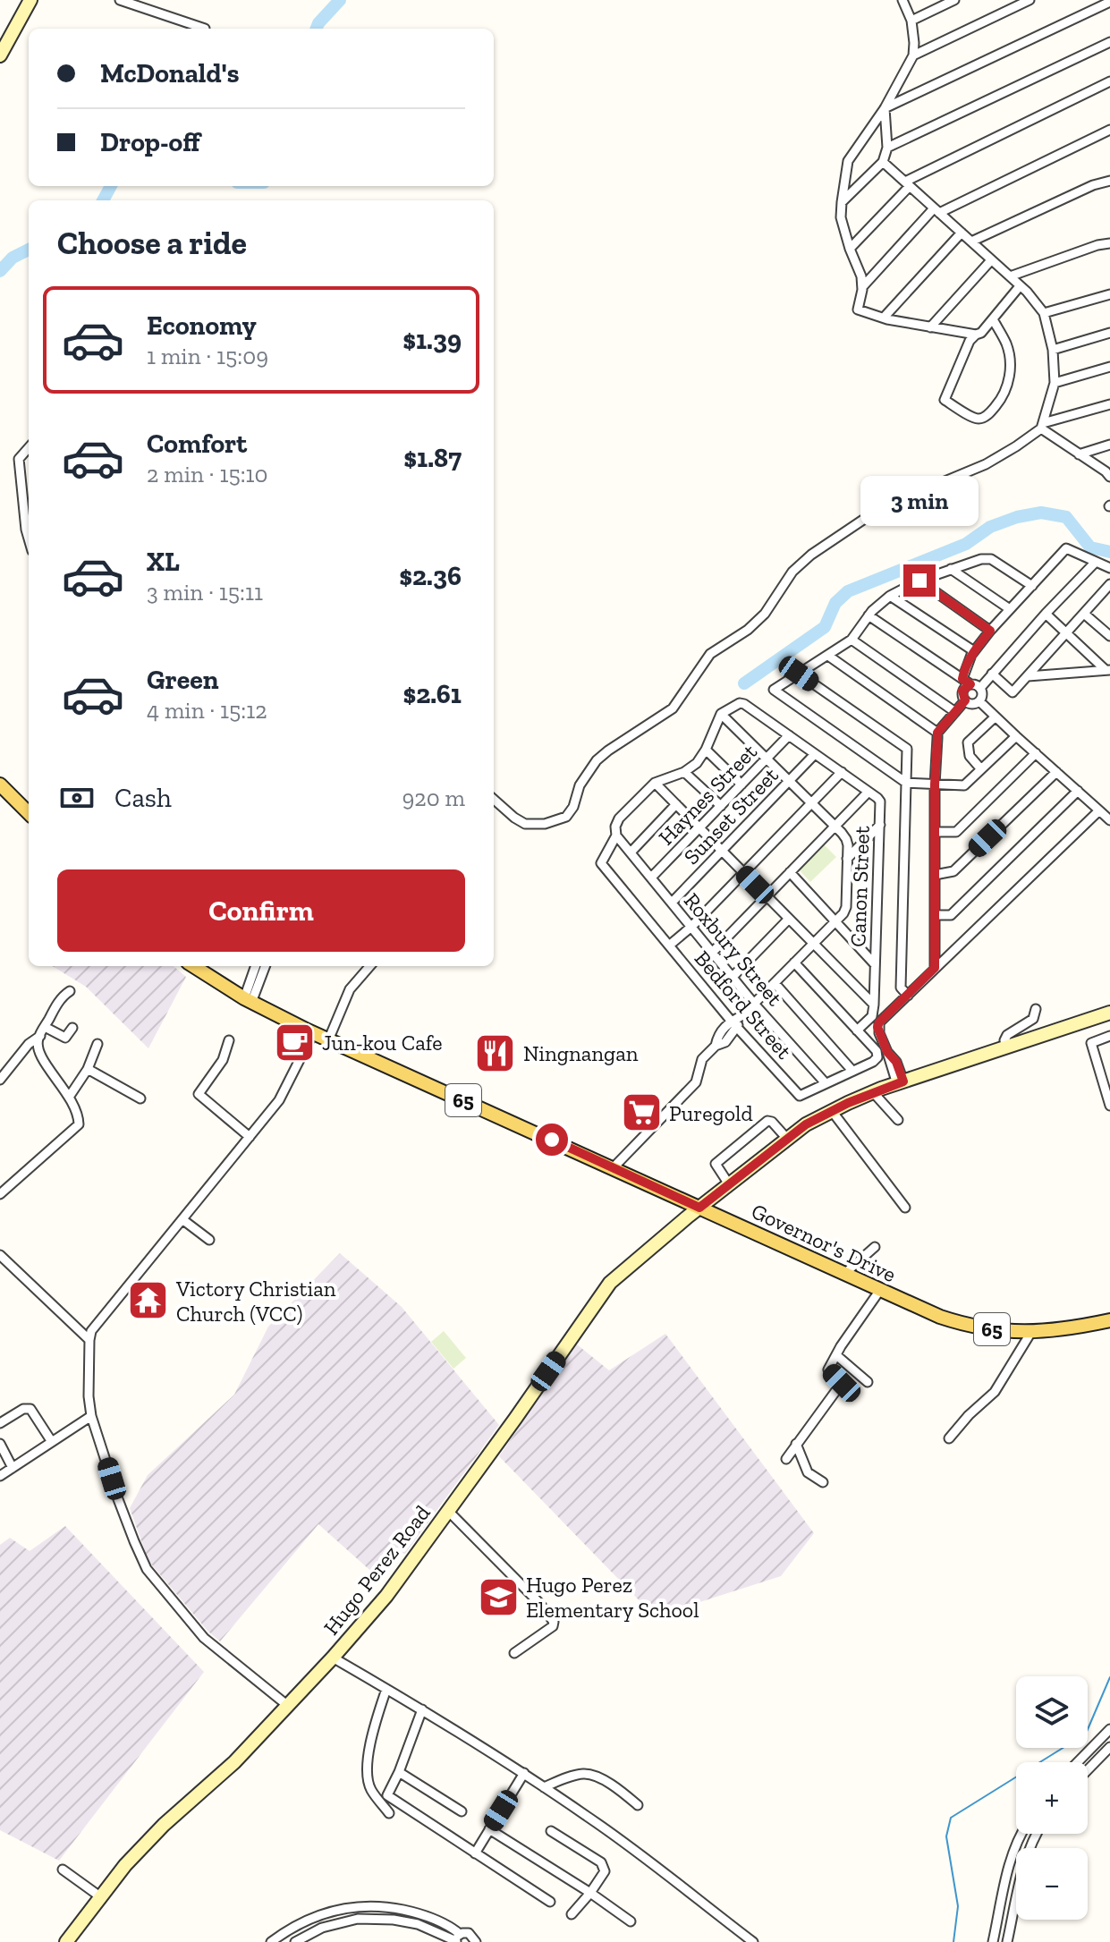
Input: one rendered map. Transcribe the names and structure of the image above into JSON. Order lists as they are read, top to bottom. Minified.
{"streets":{"main road":["65","Governor's Drive"],"street":["Haynes Street","Sunset Street","Canon Street","Roxbury Street","Bedford Street","Hugo Perez Road"]},"crossings":[["Haynes Street","Roxbury Street"],["Sunset Street","Roxbury Street"],["Roxbury Street","Bedford Street"],["Governor's Drive","Hugo Perez Road"]],"places":{"cafe":["Jun-kou Cafe"],"restaurant":["Ningnangan"],"supermarket":["Puregold"],"temple":["Victory Christian Church (VCC)"],"school or university":["Hugo Perez Elementary School"]},"page":{"banner":["McDonald's","Drop-off"],"heading":"Choose a ride","list":[{"name":"Economy","note":"1 min · 15:09","value":"$1.39"},{"name":"Comfort","note":"2 min · 15:10","value":"$1.87"},{"name":"XL","note":"3 min · 15:11","value":"$2.36"},{"name":"Green","note":"4 min · 15:12","value":"$2.61"}],"bubble":"3 min","pay":["Cash","920 m"],"buttons":"Confirm","map_buttons":["+","−"]}}
